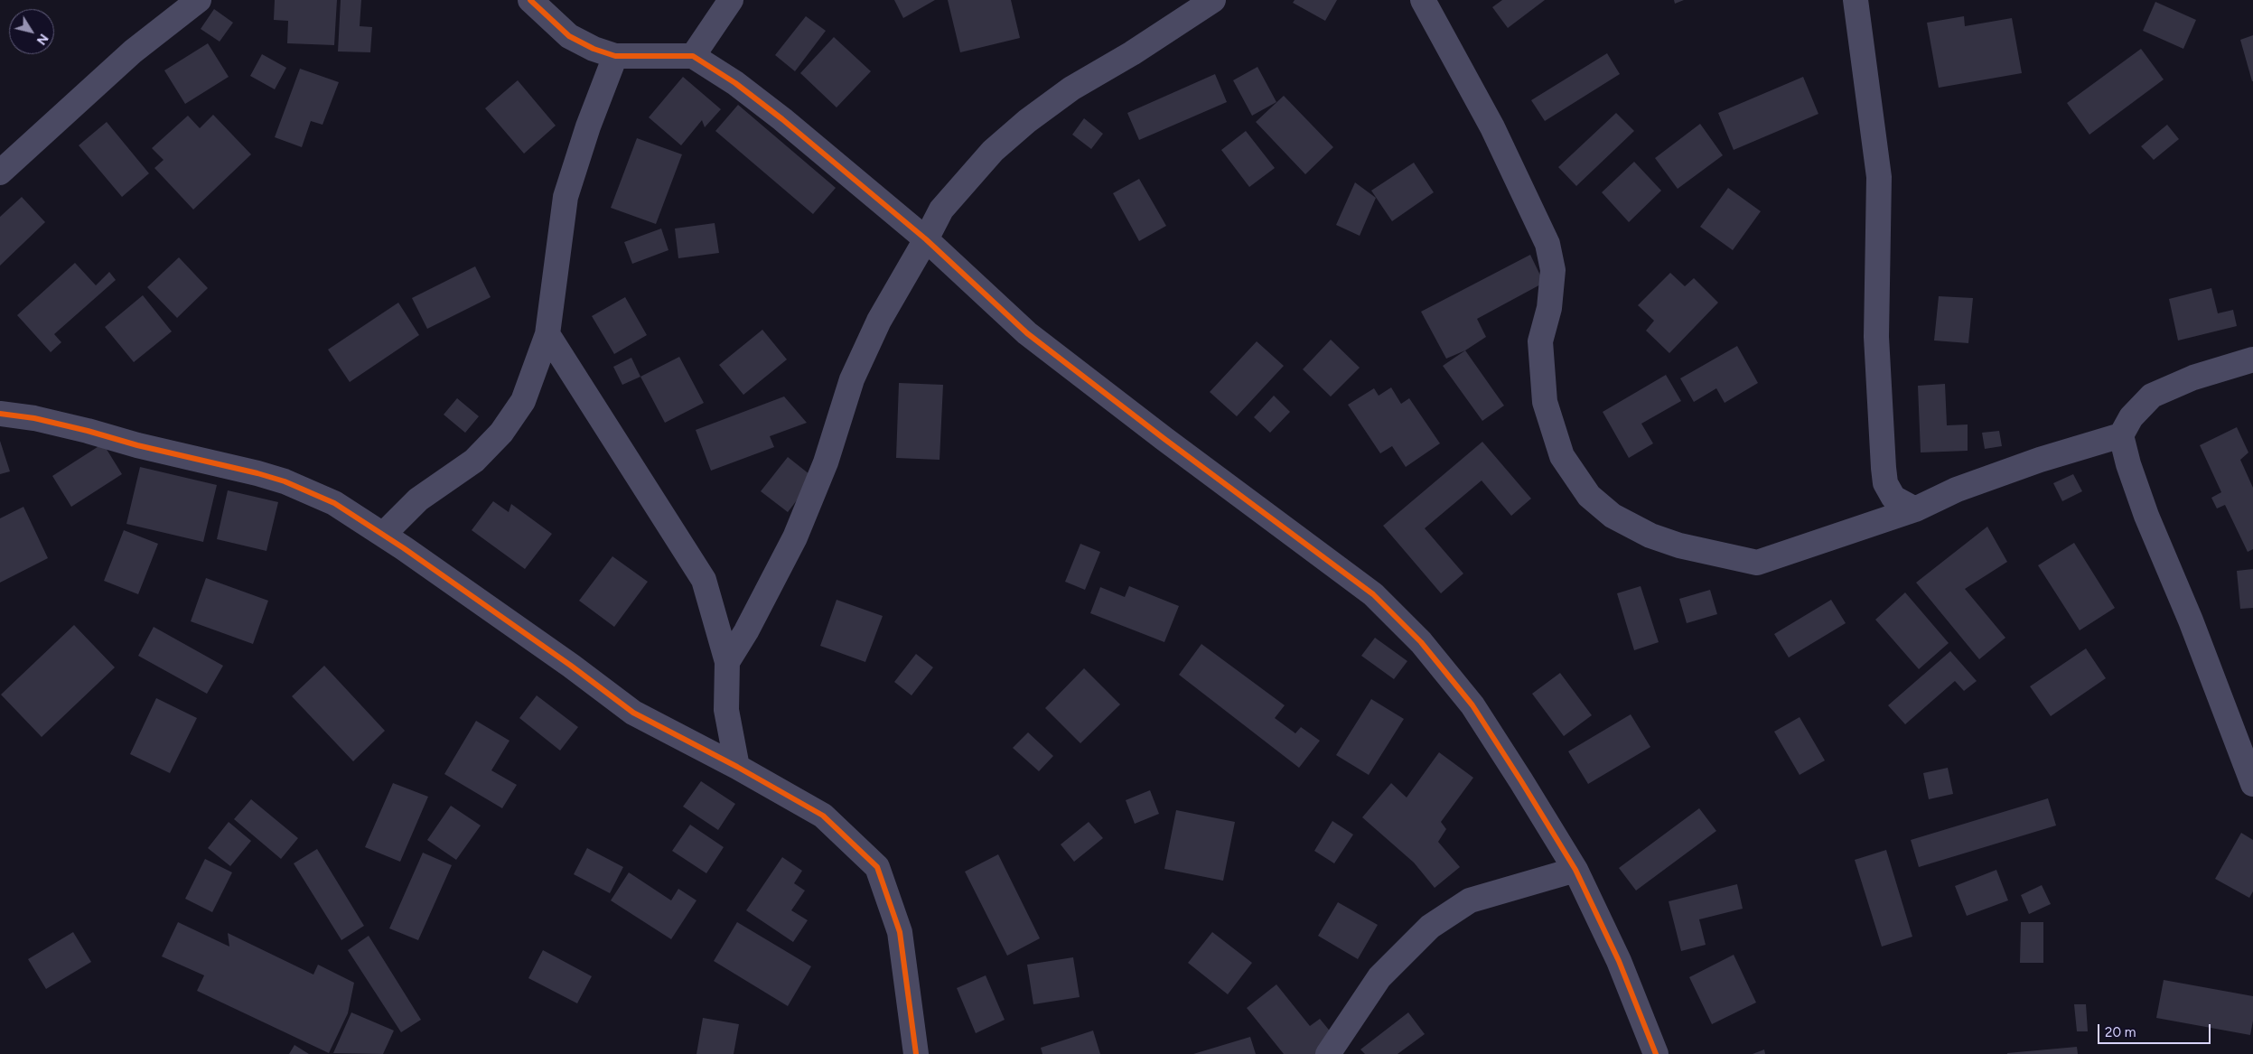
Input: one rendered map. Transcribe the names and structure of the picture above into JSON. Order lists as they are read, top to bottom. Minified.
{"scale_bar":"20 m","north":"bottom right"}
